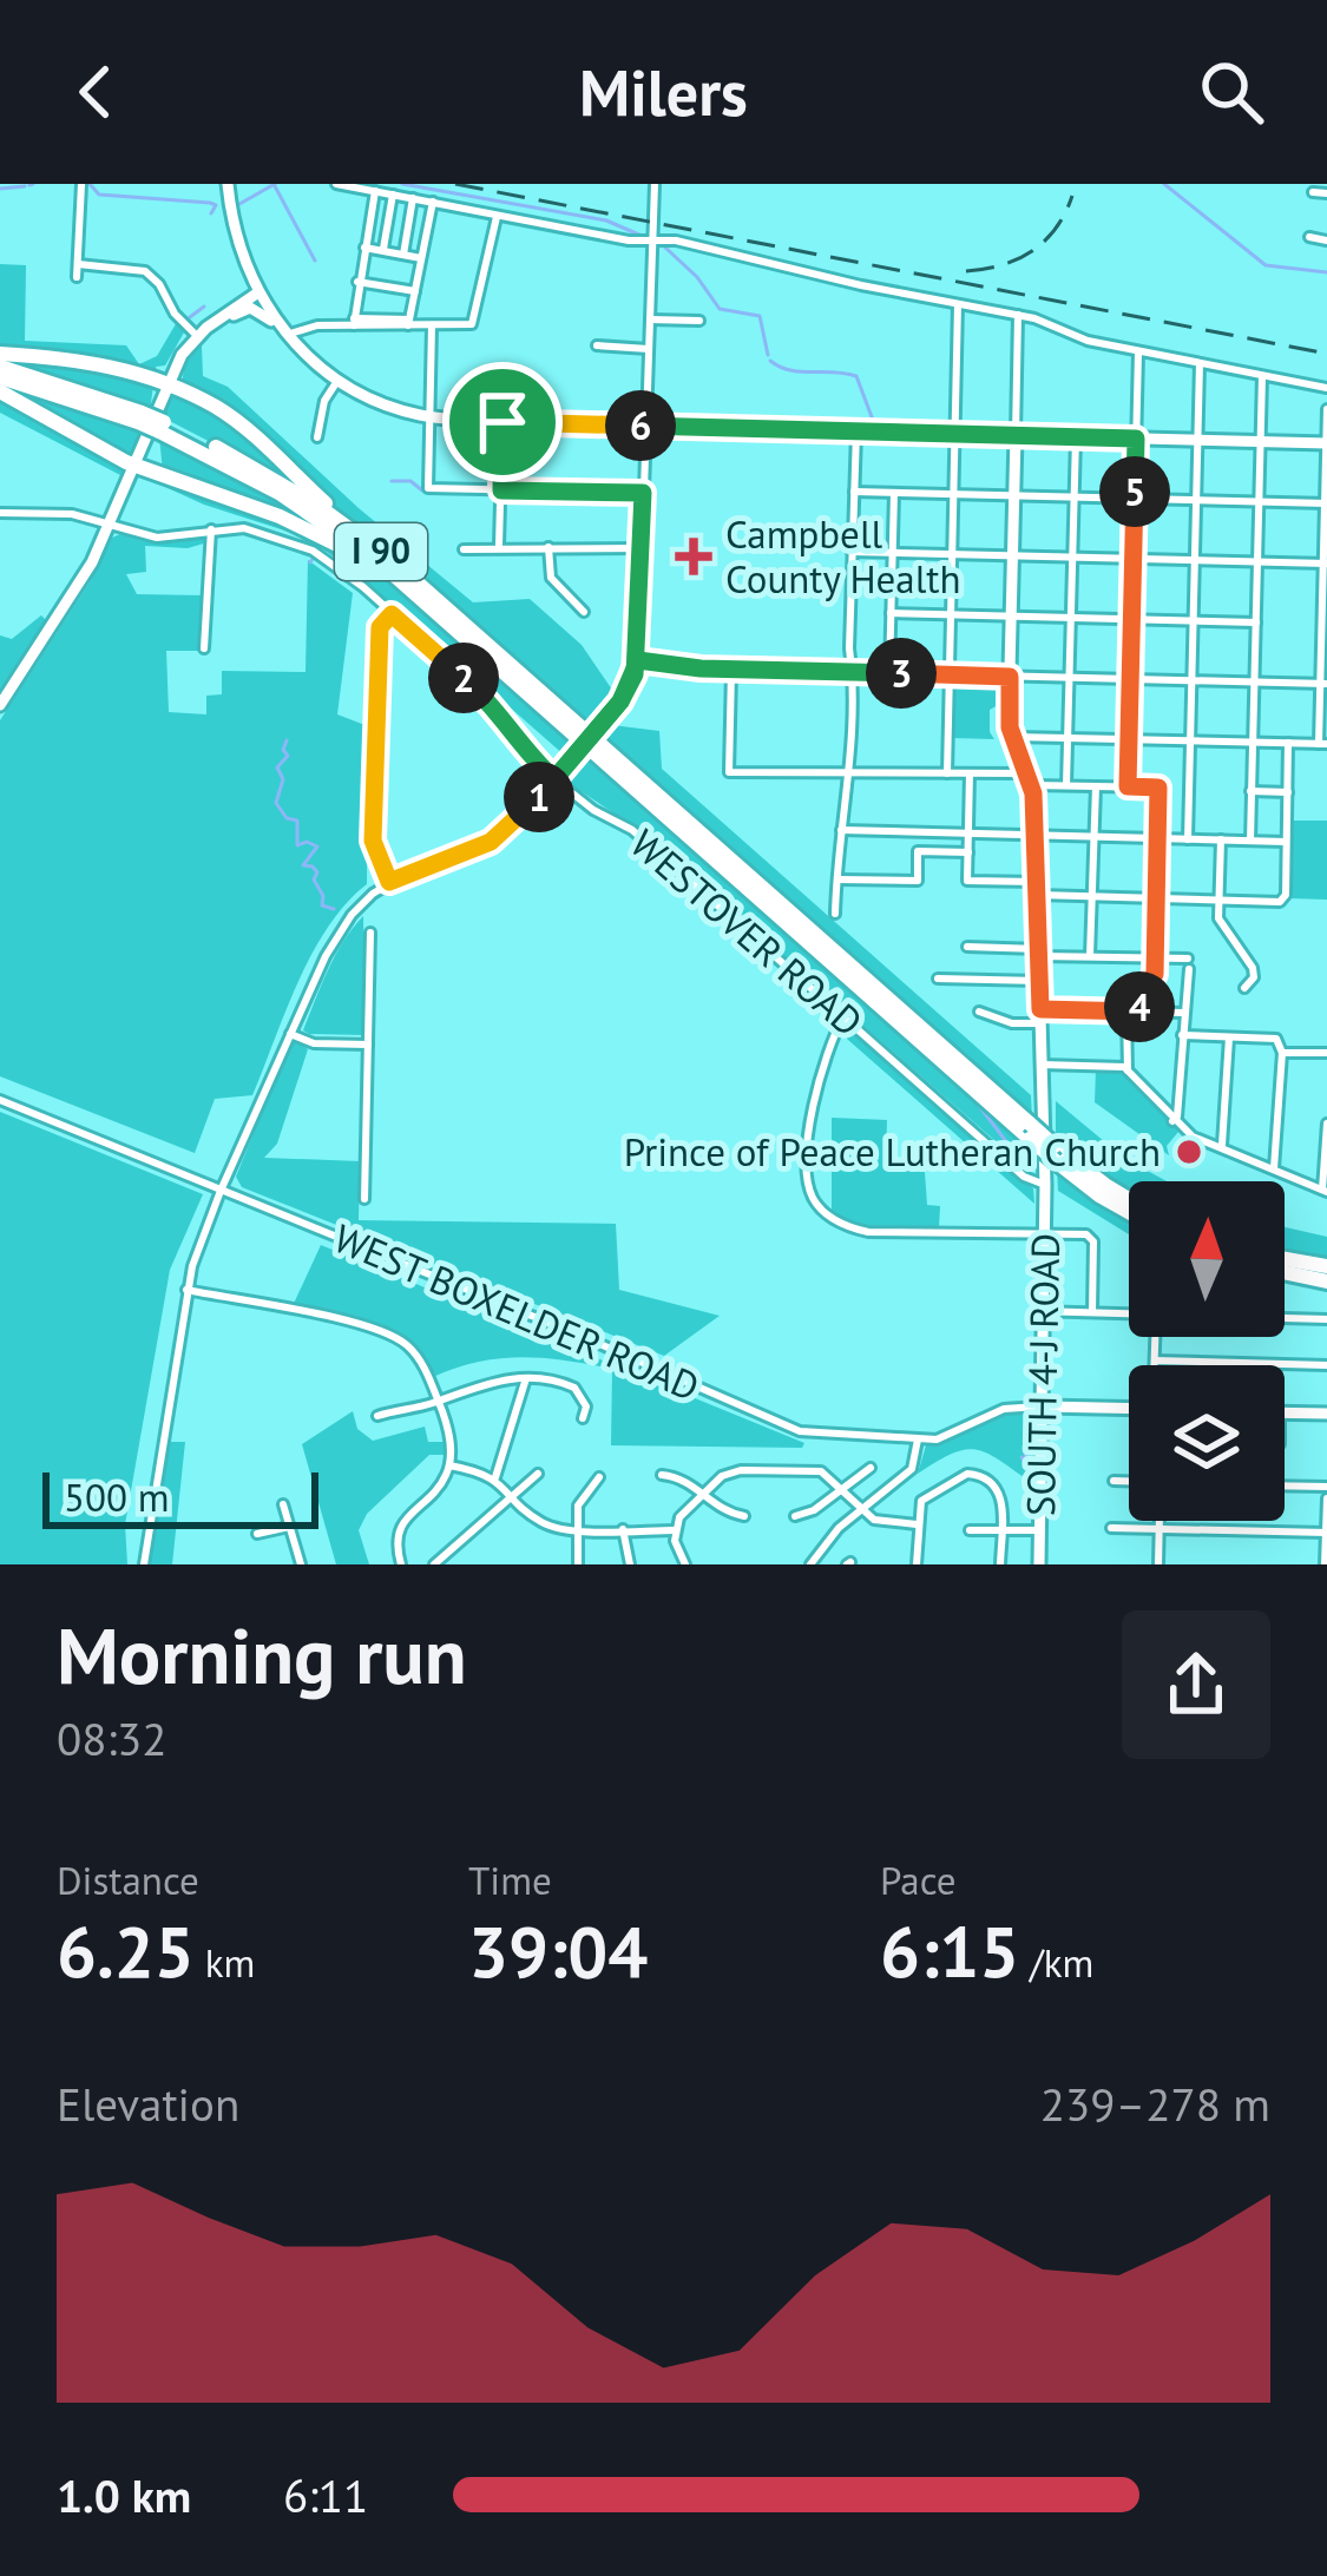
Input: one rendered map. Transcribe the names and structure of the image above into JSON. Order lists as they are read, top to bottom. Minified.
{"streets":{"highway":["I 90"],"main road":["SOUTH 4-J ROAD"],"street":["WESTOVER ROAD","WEST BOXELDER ROAD"]},"crossings":[["WESTOVER ROAD","SOUTH 4-J ROAD"],["WEST BOXELDER ROAD","SOUTH 4-J ROAD"]],"places":{"health":["Campbell County Health"],"other":["Prince of Peace Lutheran Church"]},"scale_bar":"500 m","north":"top","page":{"header":"Milers","pins":["6","5","3","2","1","4"],"scale":"500 m","heading":["Morning run","08:32"],"stats":[["Distance","6.25 km"],["Time","39:04"],["Pace","6:15 /km"]],"chart":["Elevation","239–278 m"],"list":[{"name":"1.0 km","note":"6:11"}]}}
